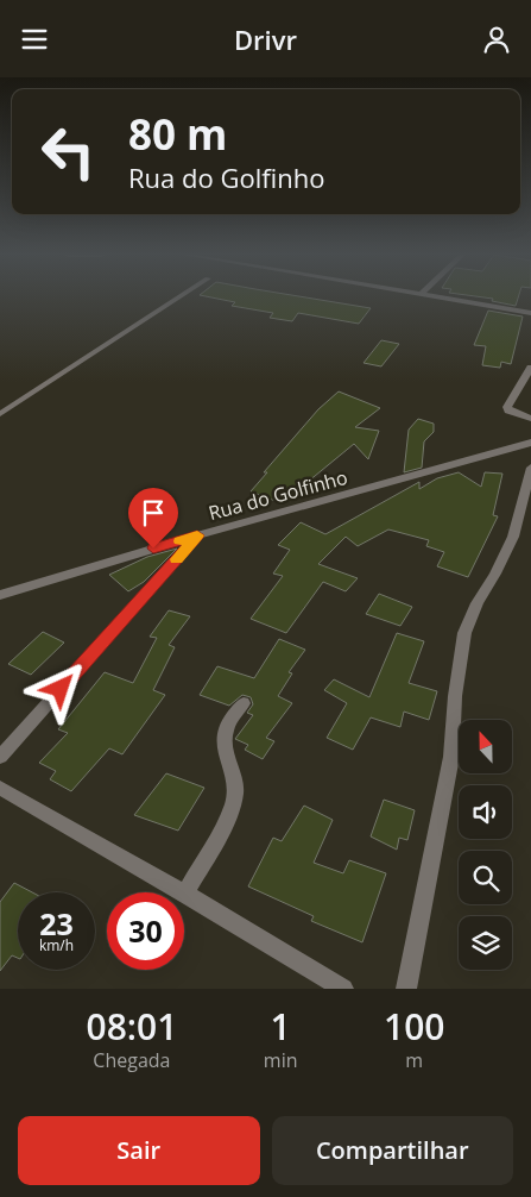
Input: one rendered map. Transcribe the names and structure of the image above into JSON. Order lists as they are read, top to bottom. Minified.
{"streets":{"street":["Rua do Golfinho"]},"north":"top","page":{"header":"Drivr","turn":["80 m","Rua do Golfinho"],"speed":"23 km/h","limit":"30","eta":["08:01","Chegada","1","min","100","m"],"buttons":["Sair","Compartilhar"]}}
